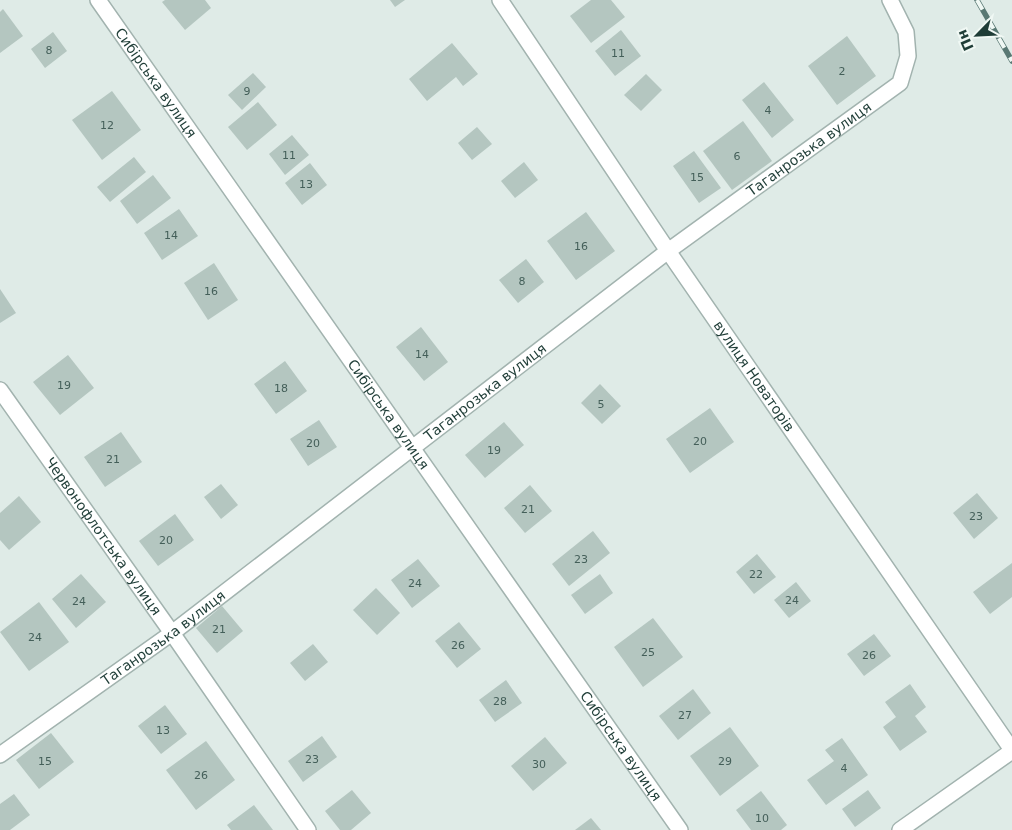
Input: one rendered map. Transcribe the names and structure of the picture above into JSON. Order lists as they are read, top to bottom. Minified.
{"streets":{"street":["Сибірська вулиця","Таганрозька вулиця","вулиця Новаторів","Червонофлотська вулиця"]},"crossings":[["Сибірська вулиця","Таганрозька вулиця"],["Таганрозька вулиця","вулиця Новаторів"],["Таганрозька вулиця","Червонофлотська вулиця"]],"house_numbers":["8","11","2","9","4","12","11","6","15","13","14","16","8","16","14","19","18","5","20","20","19","21","21","23","20","23","22","24","24","24","21","24","26","25","26","28","27","13","23","15","29","30","4","26","10"],"north":"bottom left"}
